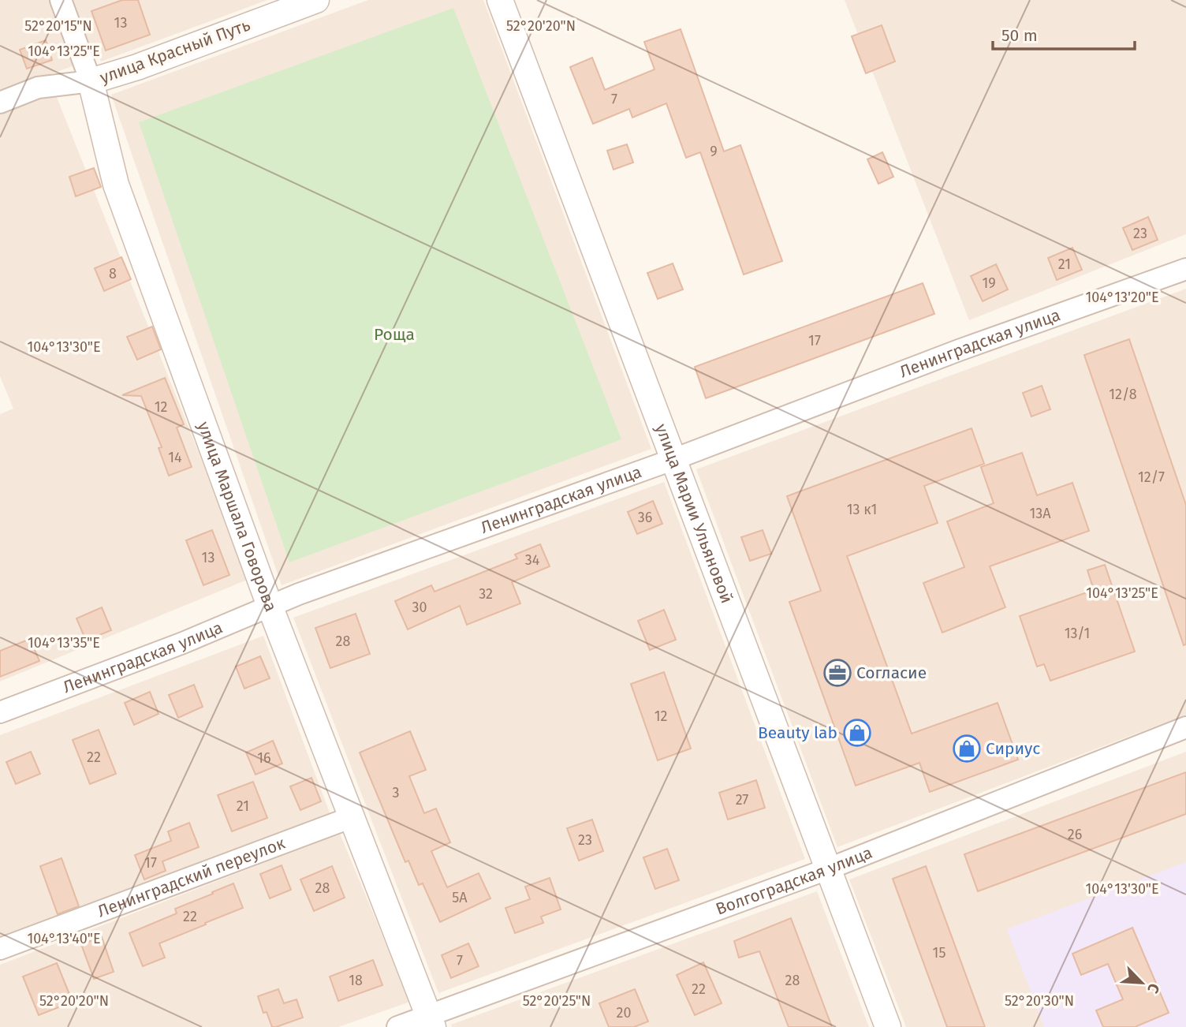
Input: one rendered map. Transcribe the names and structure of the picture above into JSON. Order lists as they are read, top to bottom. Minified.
{"streets":{"street":["улица Красный Путь","Ленинградская улица","улица Марии Ульяновой","улица Маршала Говорова","Ленинградский переулок","Волгоградская улица"]},"crossings":[["улица Красный Путь","улица Маршала Говорова"],["Ленинградская улица","улица Марии Ульяновой"],["Ленинградская улица","улица Маршала Говорова"],["улица Марии Ульяновой","Волгоградская улица"],["улица Маршала Говорова","Ленинградский переулок"],["улица Маршала Говорова","Волгоградская улица"]],"parks":["Роща"],"places":{"office":["Согласие"],"shop":["Beauty lab","Сириус"]},"house_numbers":["13","7","9","23","21","8","19","17","12/8","12","14","12/7","13 к1","13А","36","13","34","32","30","13/1","28","12","22","16","3","27","21","26","23","17","28","5А","22","15","7","18","28","22","20"],"scale_bar":"50 m","north":"bottom right","coordinates":["52°20'15\"N","52°20'20\"N","104°13'25\"E","104°13'20\"E","104°13'30\"E","104°13'35\"E","104°13'40\"E","52°20'30\"N","52°20'25\"N"]}
